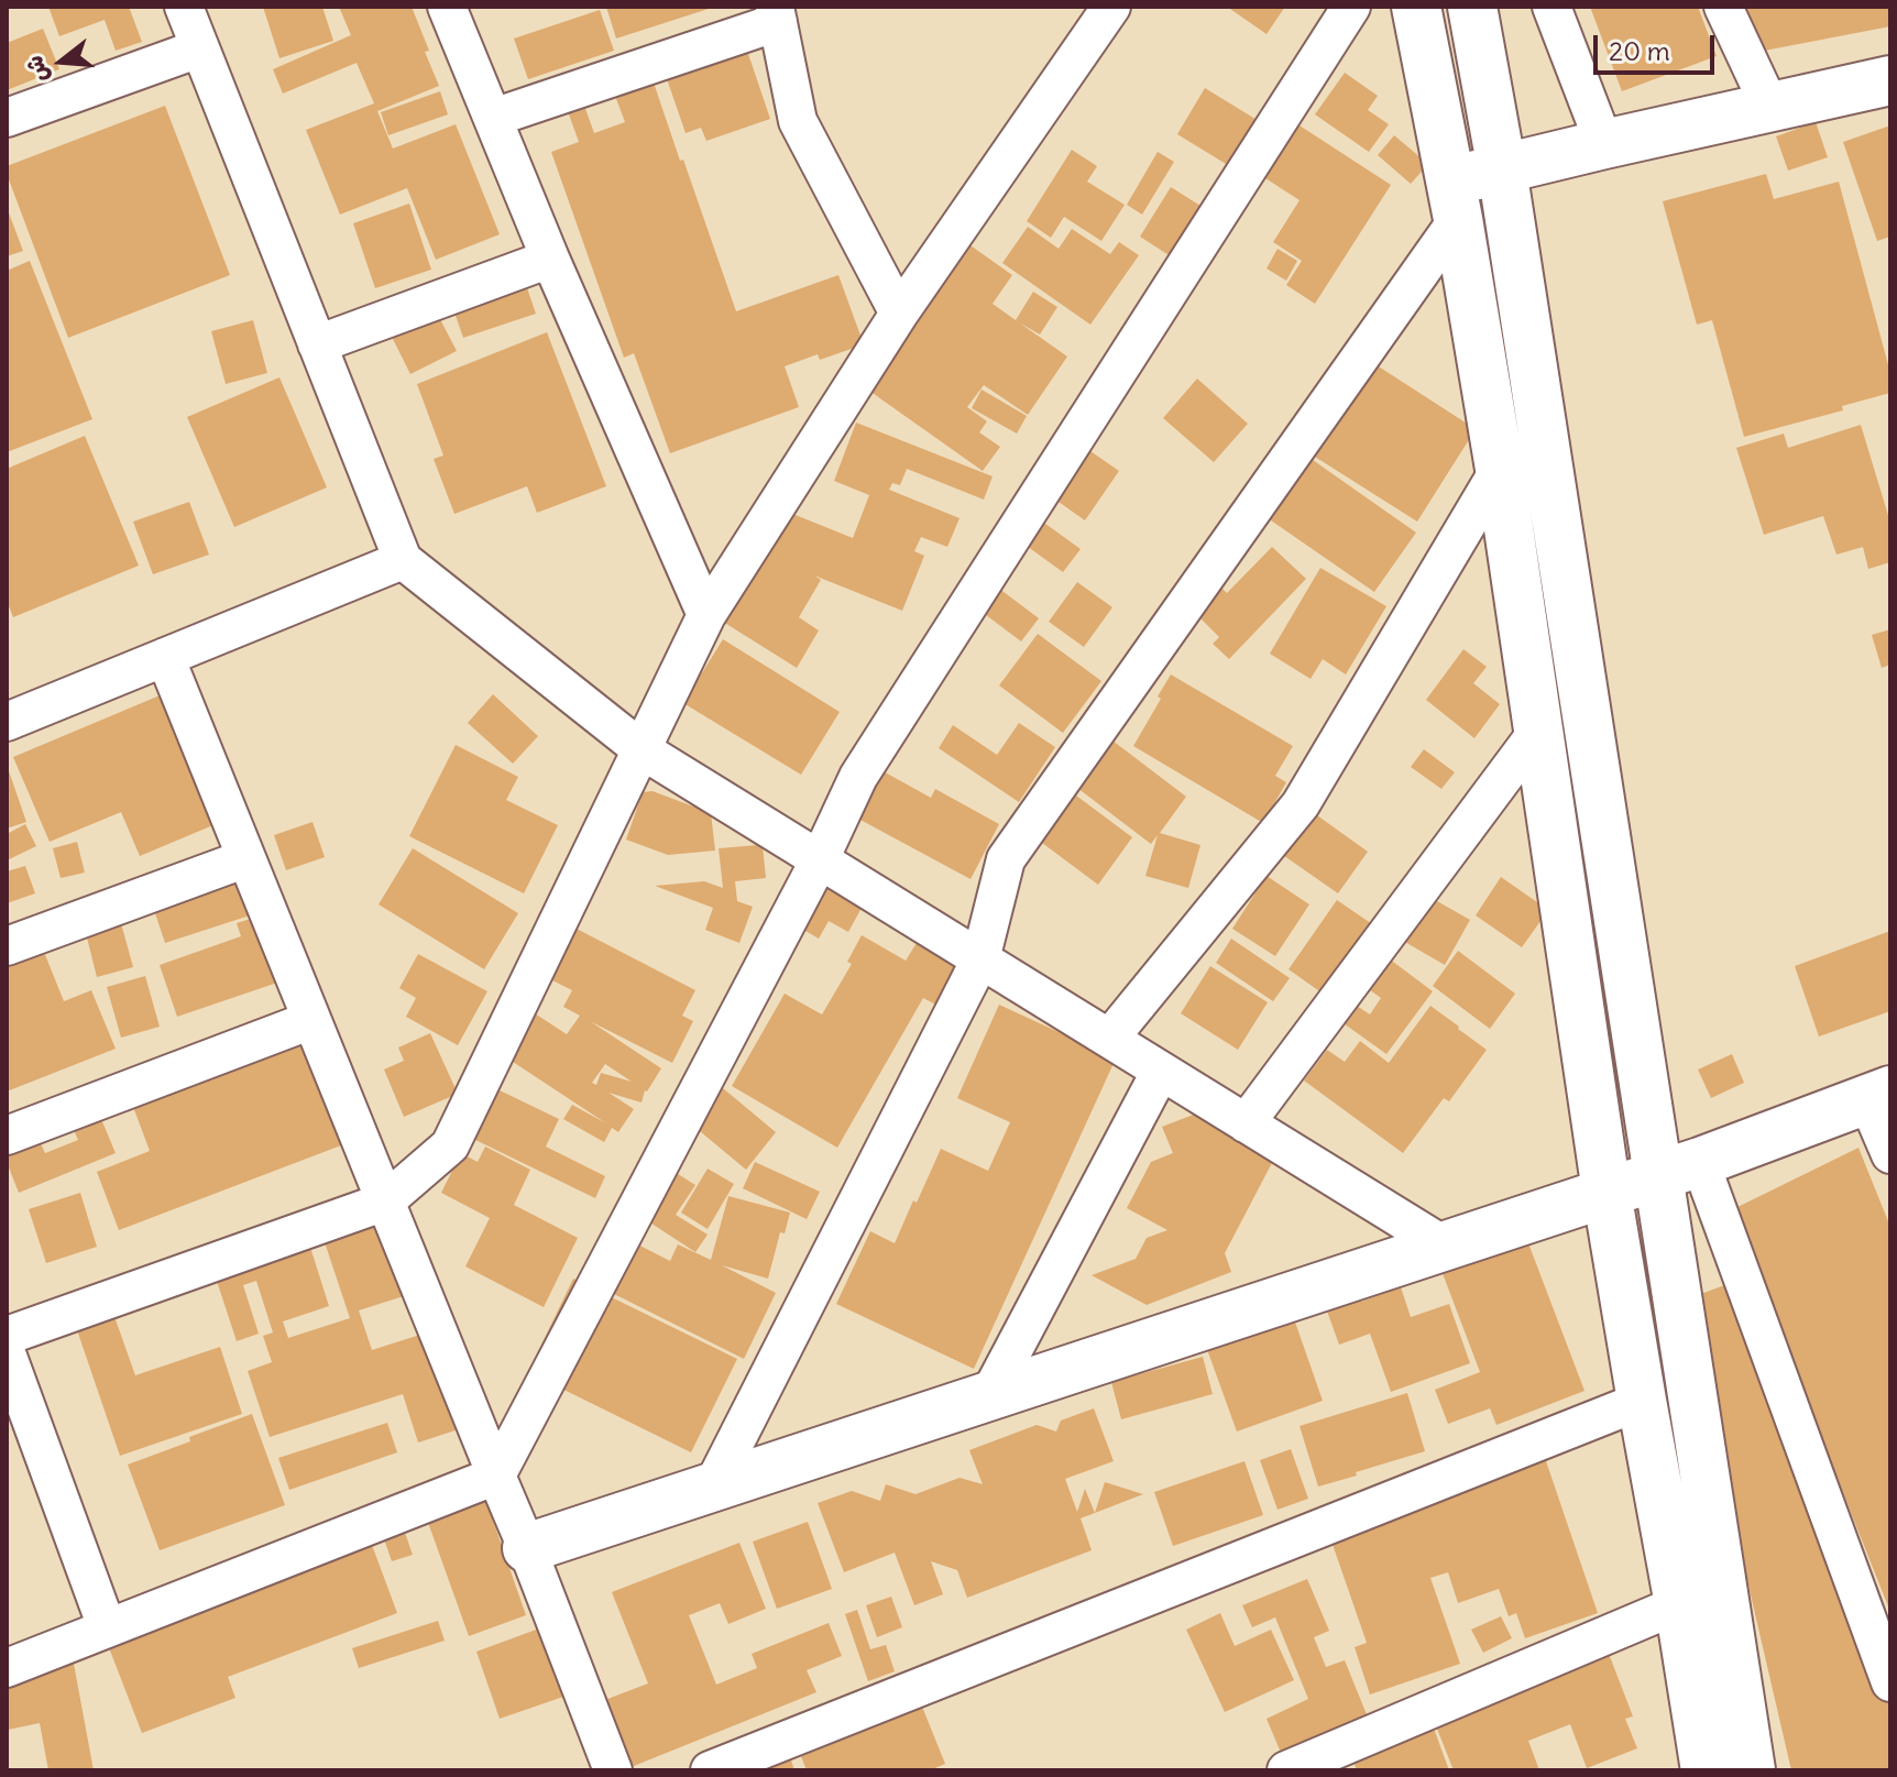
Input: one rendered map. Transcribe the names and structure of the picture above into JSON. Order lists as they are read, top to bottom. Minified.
{"scale_bar":"20 m","north":"left"}
